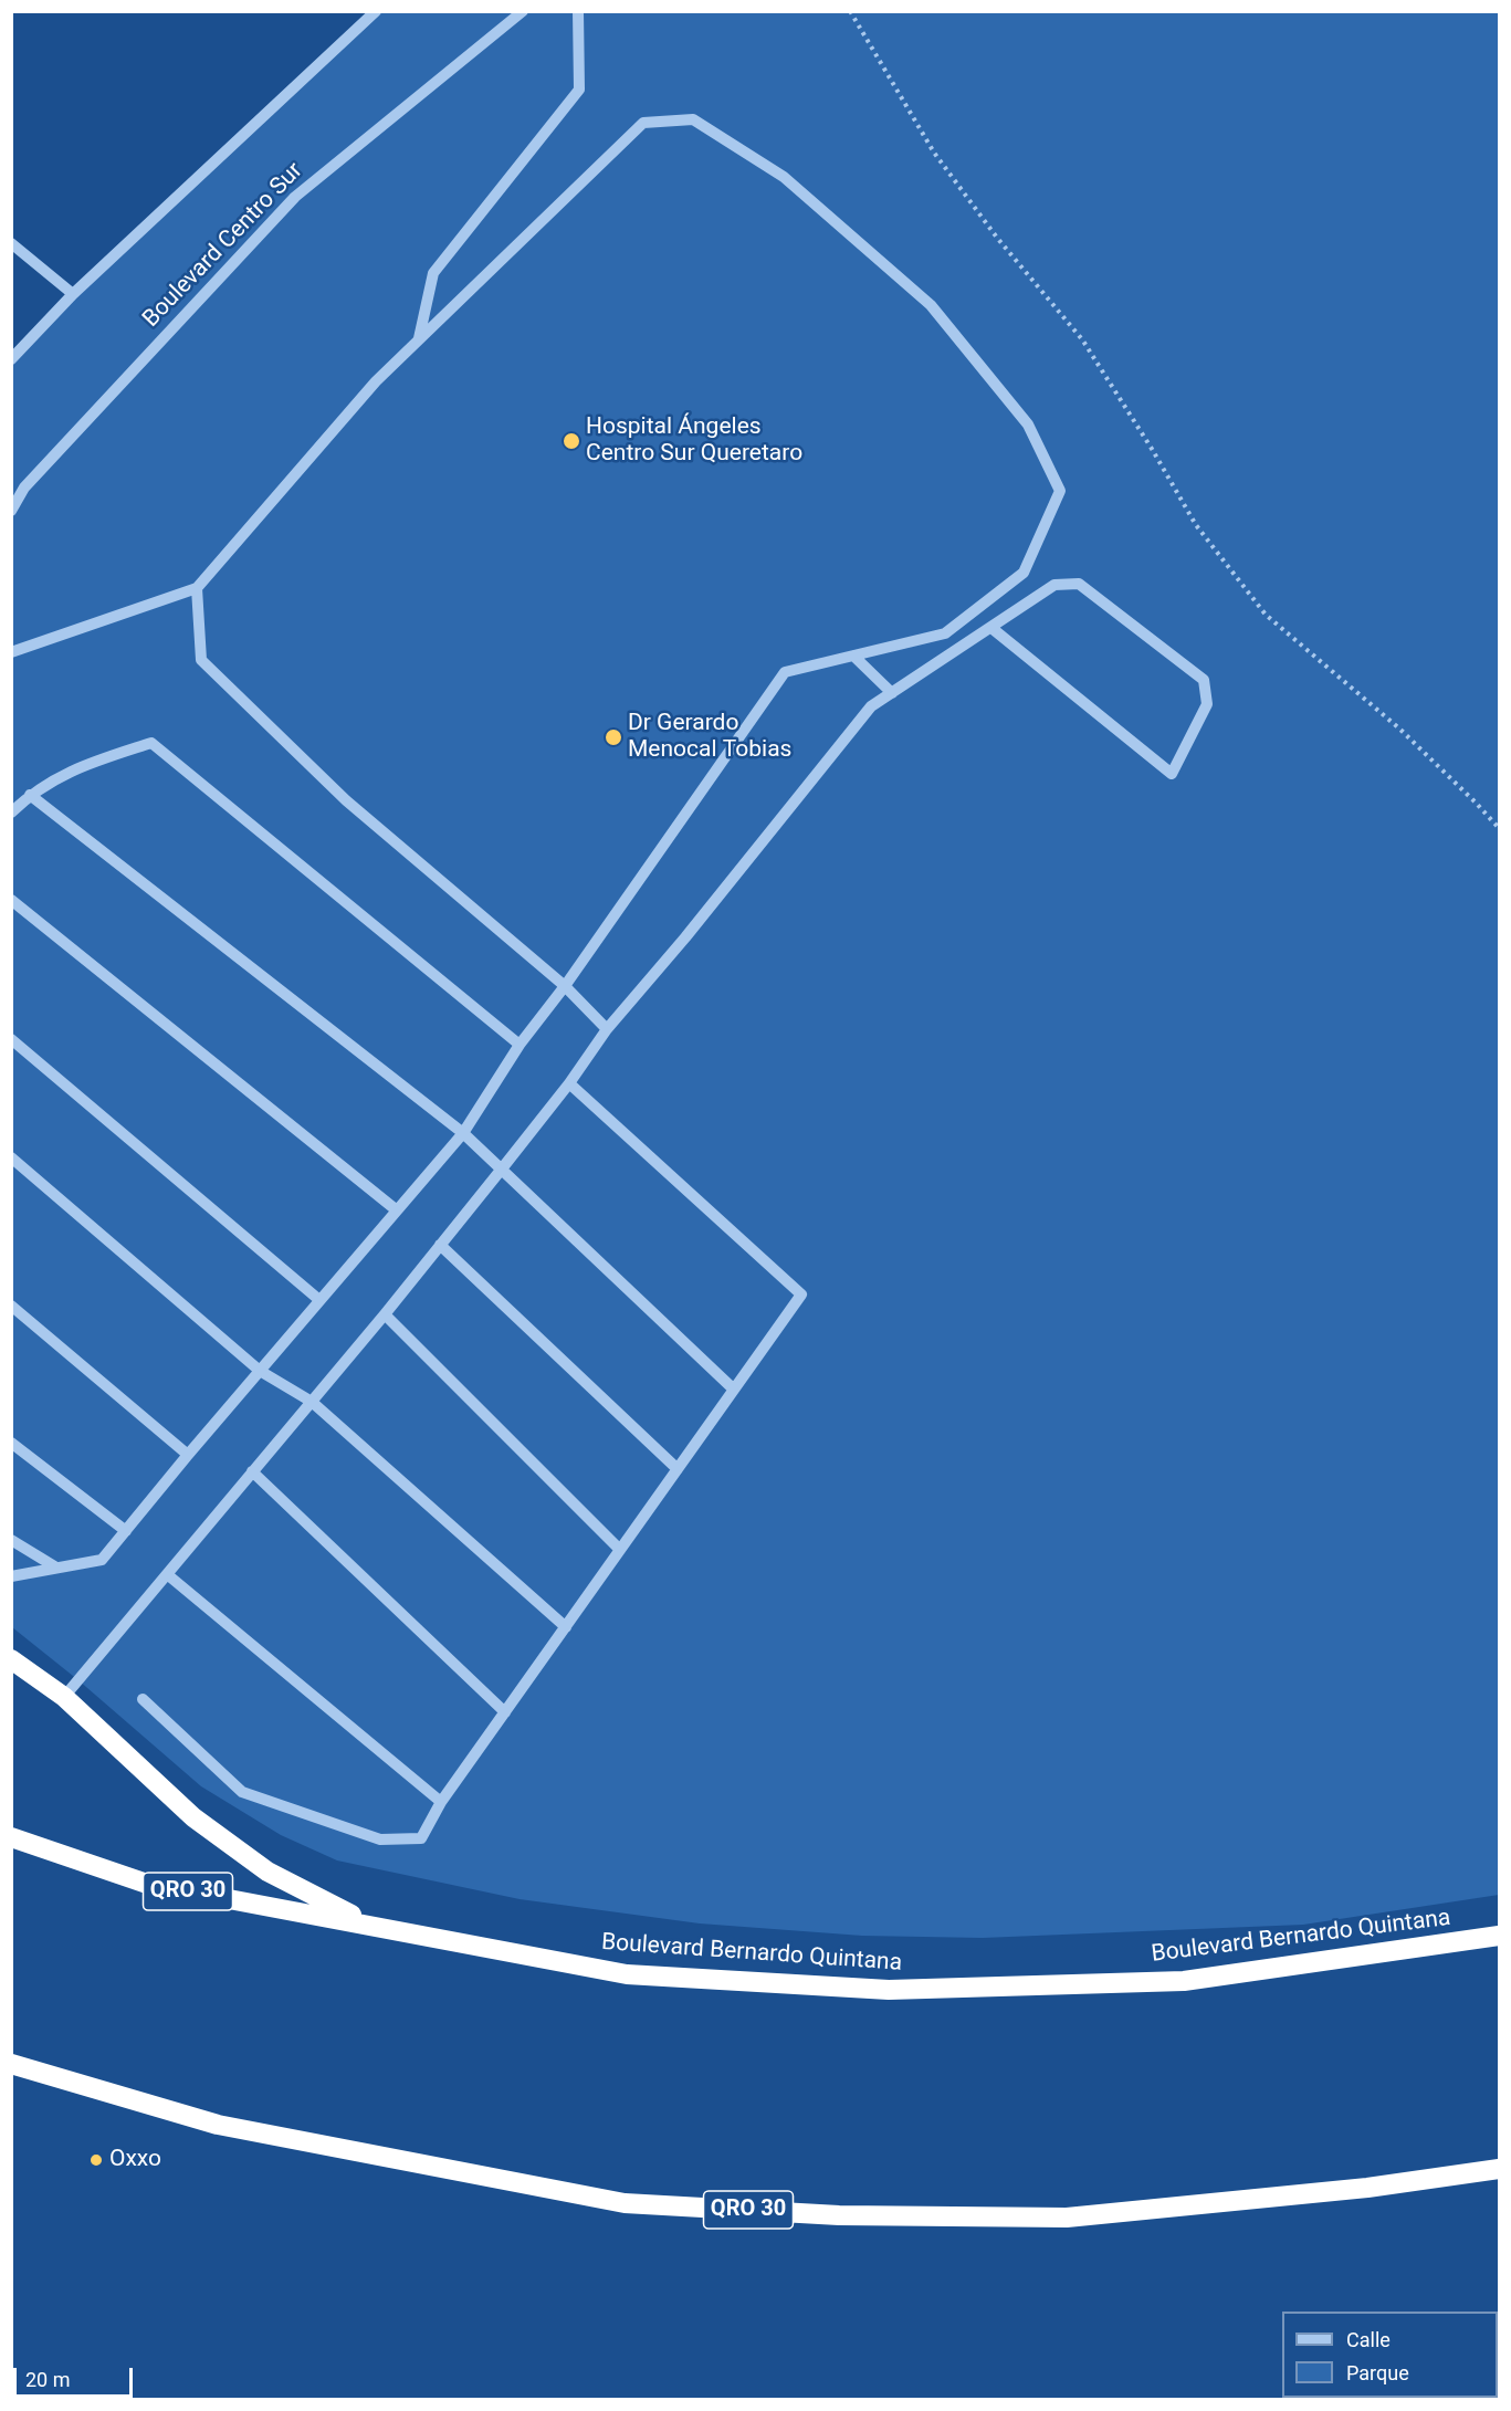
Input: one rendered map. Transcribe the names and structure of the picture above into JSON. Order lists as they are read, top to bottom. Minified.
{"streets":{"highway":["QRO 30","Boulevard Bernardo Quintana"],"street":["Boulevard Centro Sur"]},"places":["Hospital Ángeles Centro Sur Queretaro","Dr Gerardo Menocal Tobias","Oxxo"],"legend":["Calle","Parque"],"scale_bar":"20 m"}
